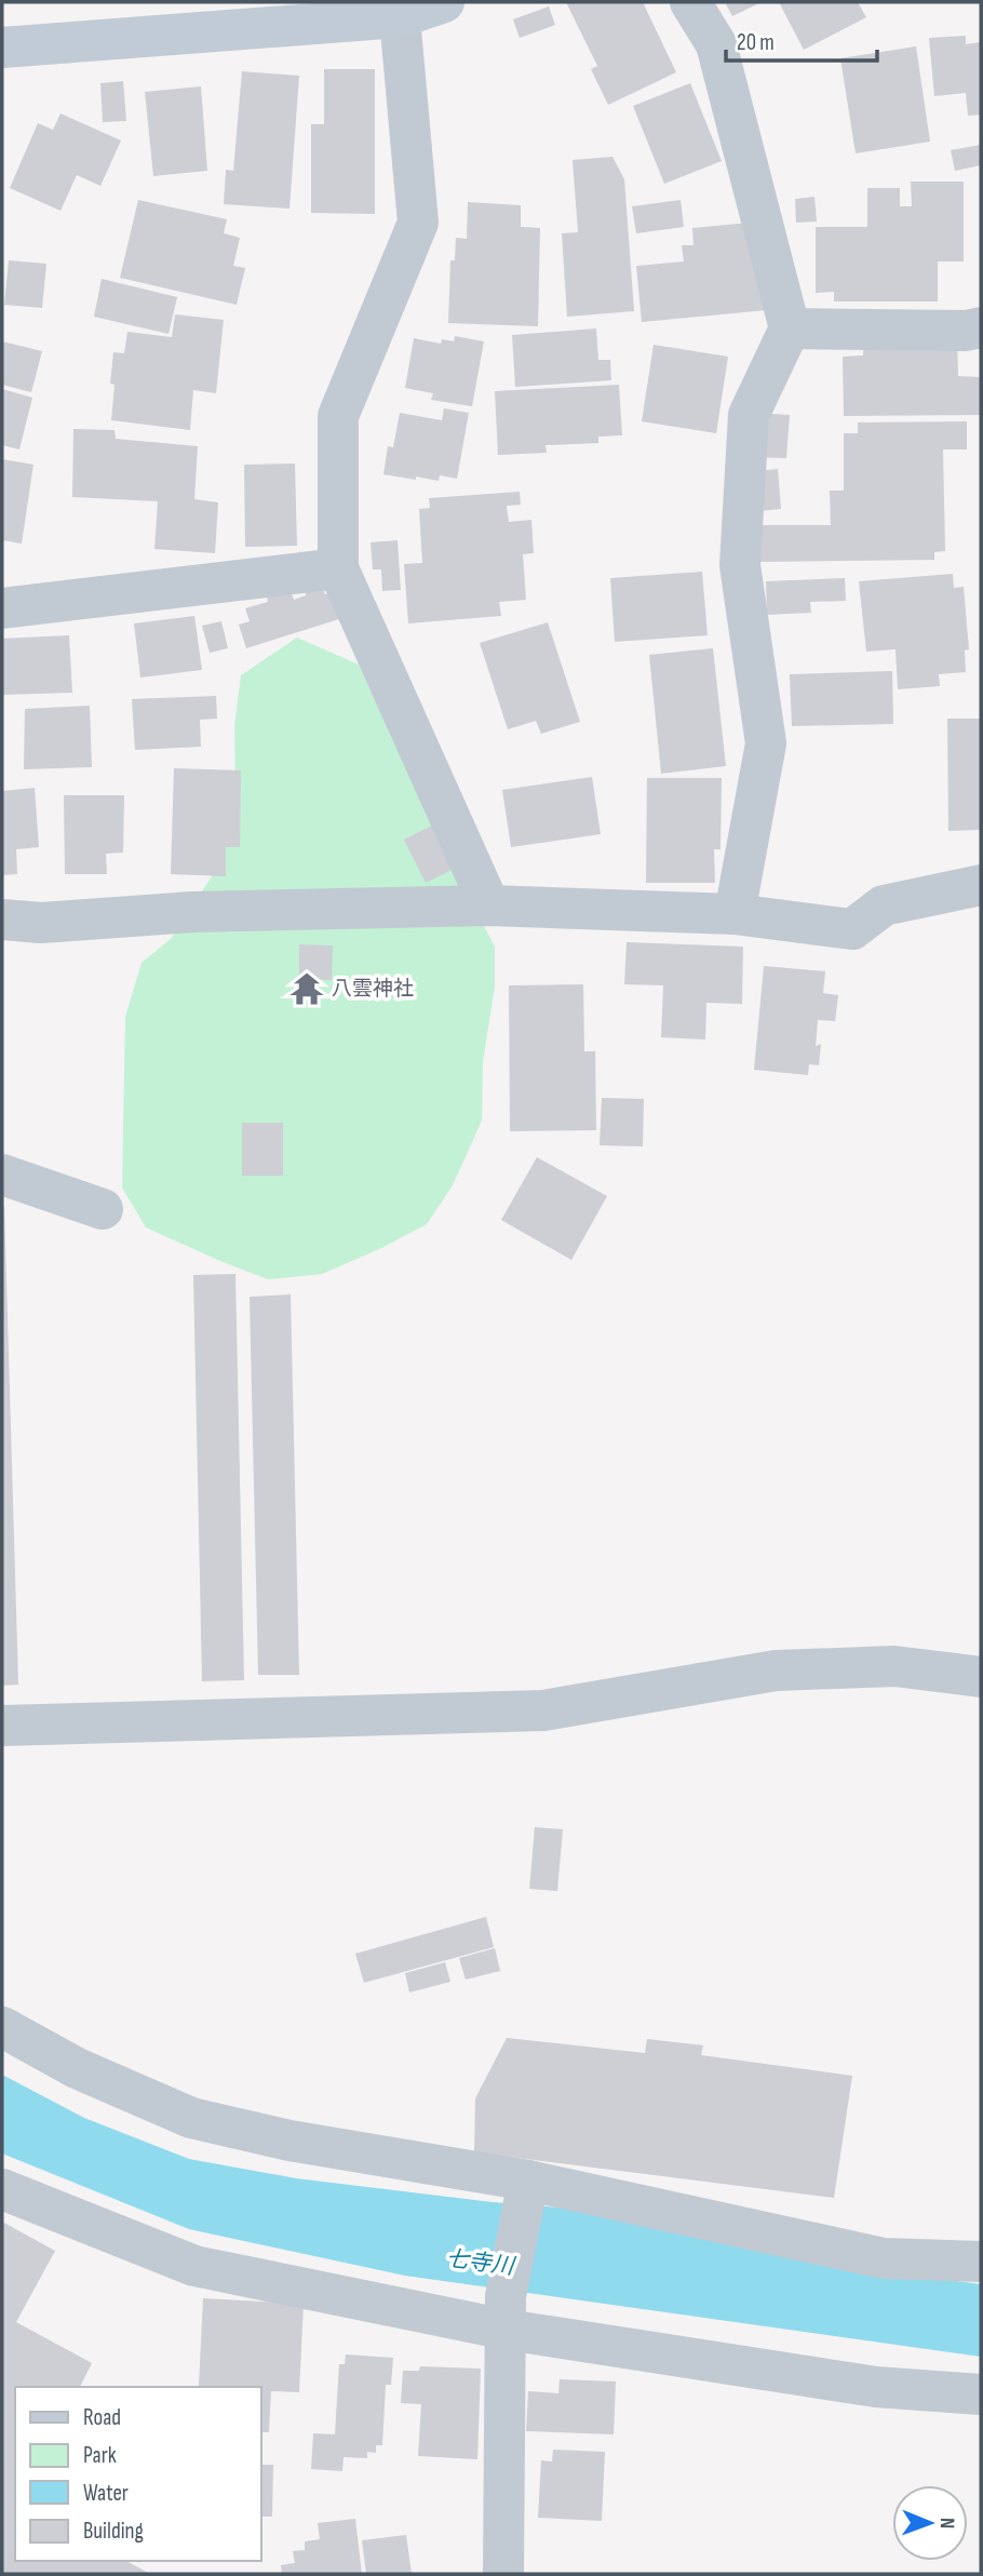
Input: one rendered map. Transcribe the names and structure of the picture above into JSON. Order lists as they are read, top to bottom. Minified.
{"water":["七寺川"],"places":{"temple":["八雲神社"]},"legend":["Road","Park","Water","Building"],"scale_bar":"20 m","north":"right"}
